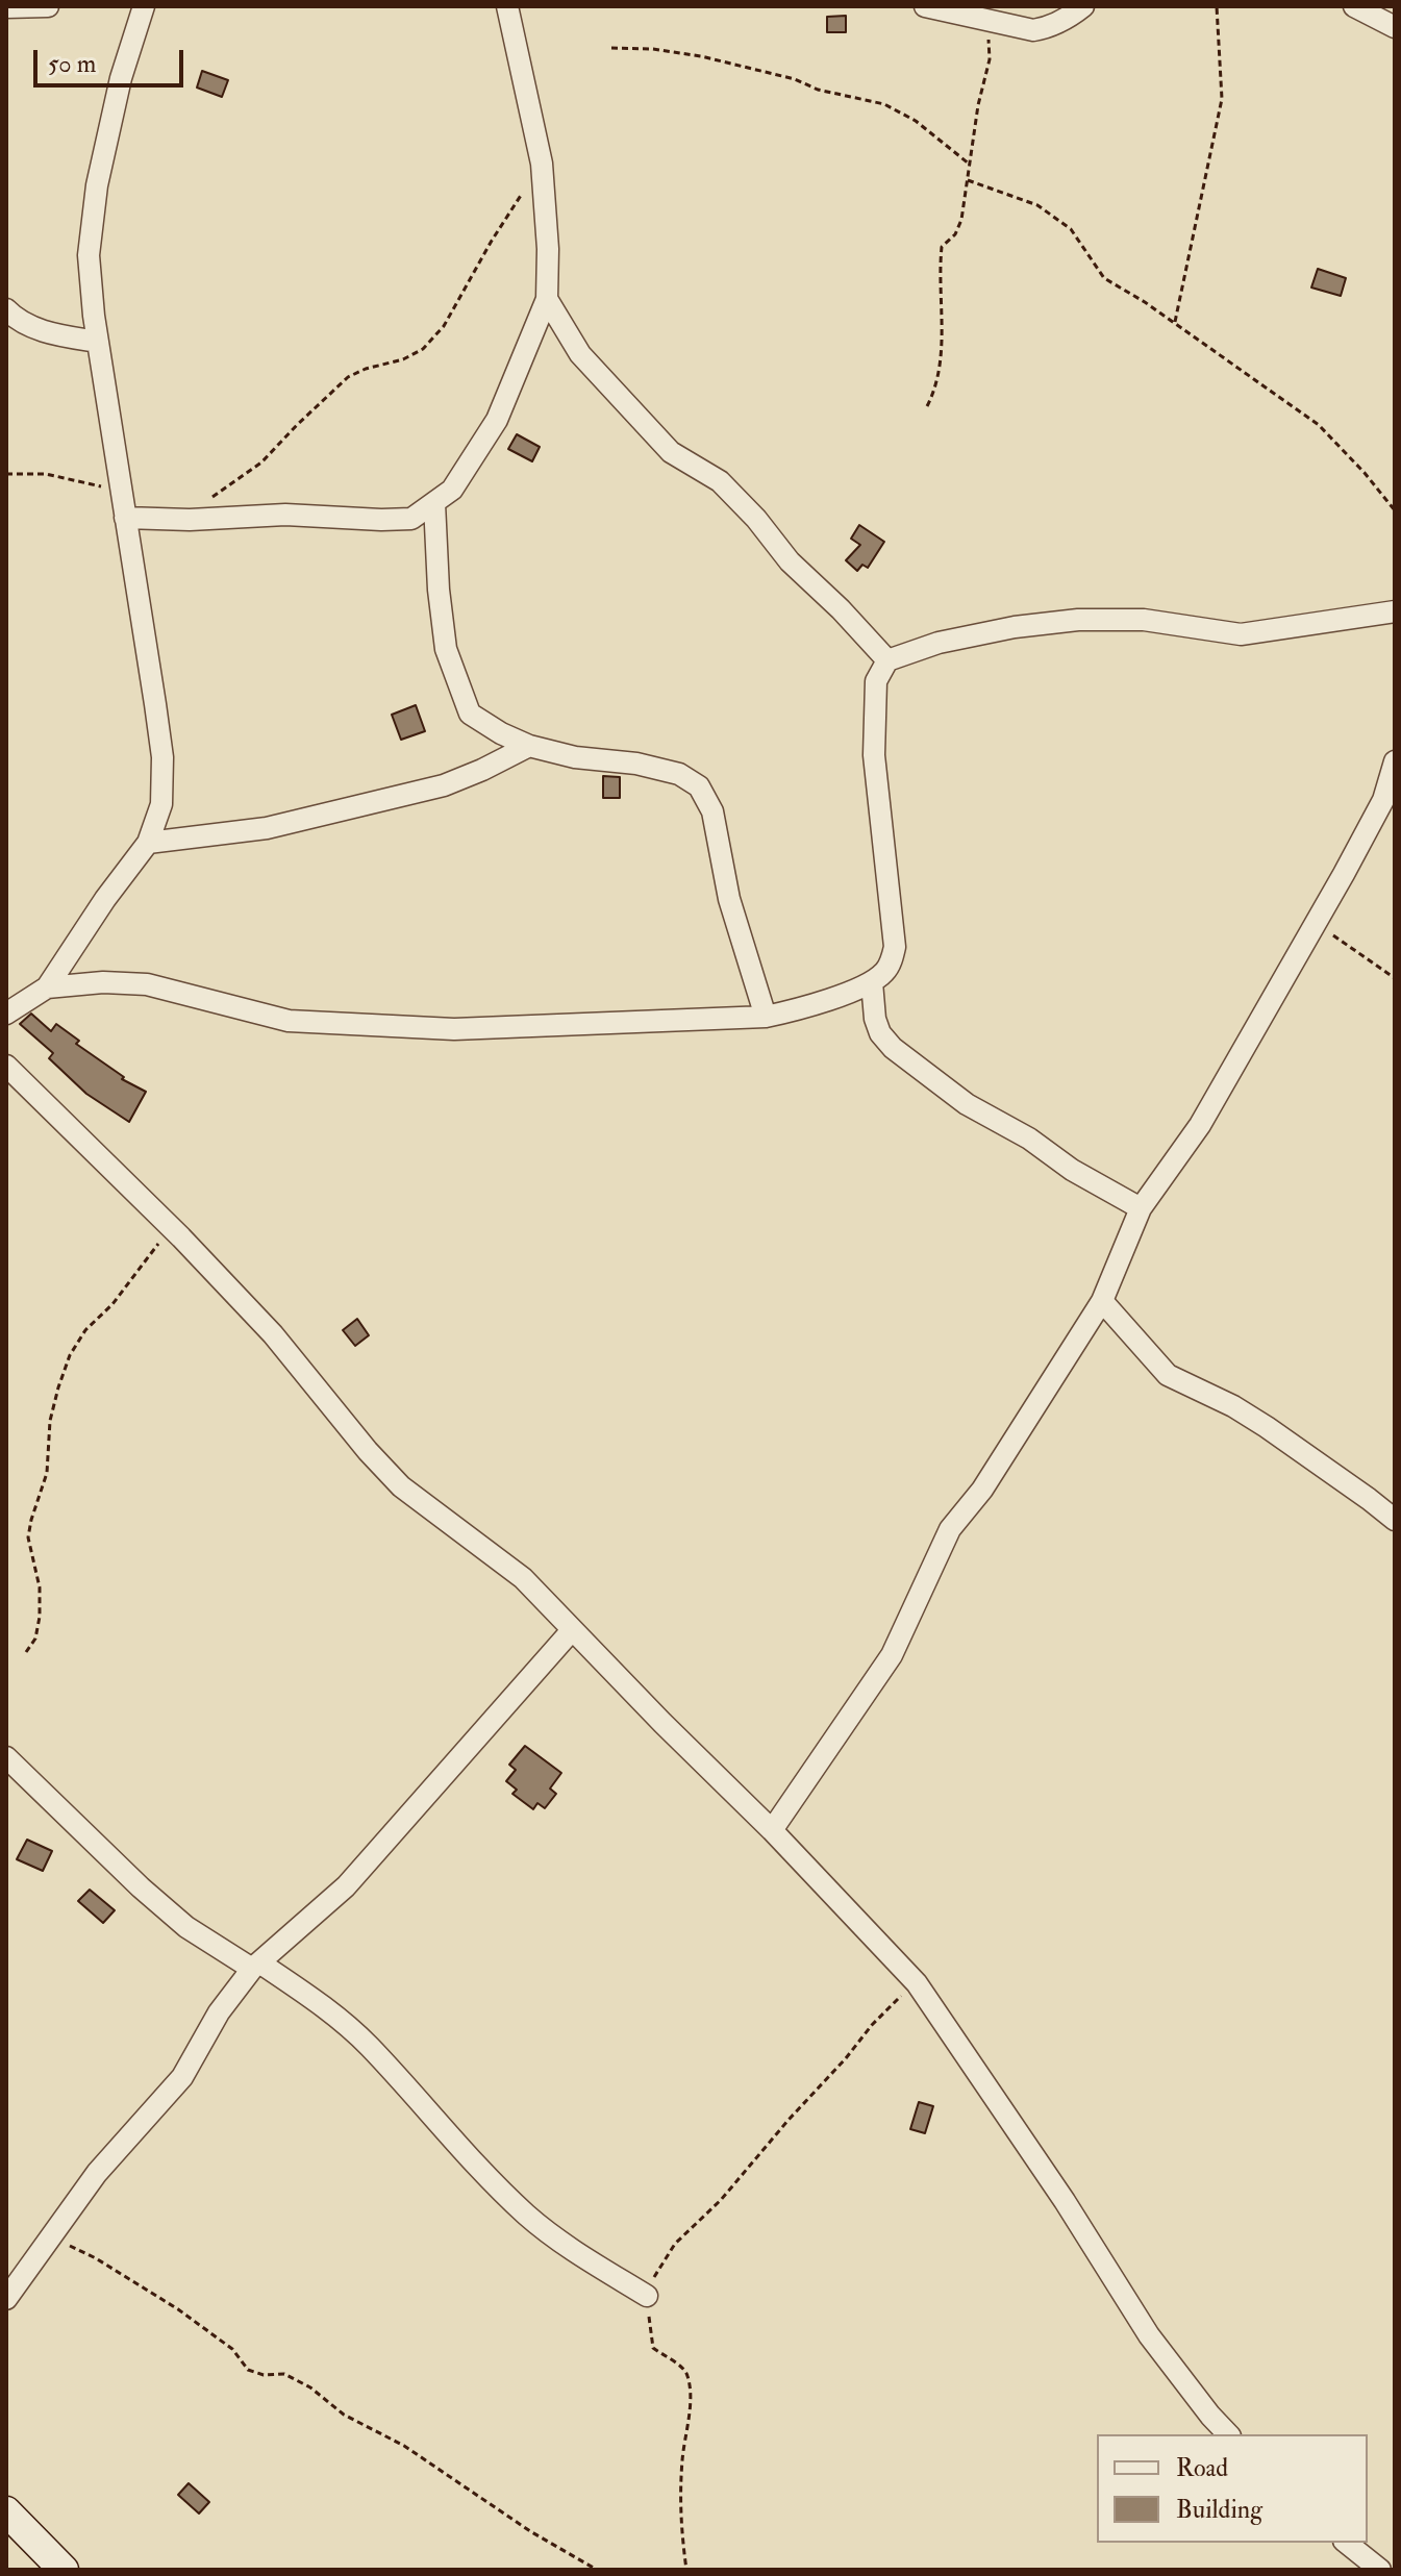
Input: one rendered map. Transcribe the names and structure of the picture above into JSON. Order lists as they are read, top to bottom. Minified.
{"legend":["Road","Building"],"scale_bar":"50 m"}
